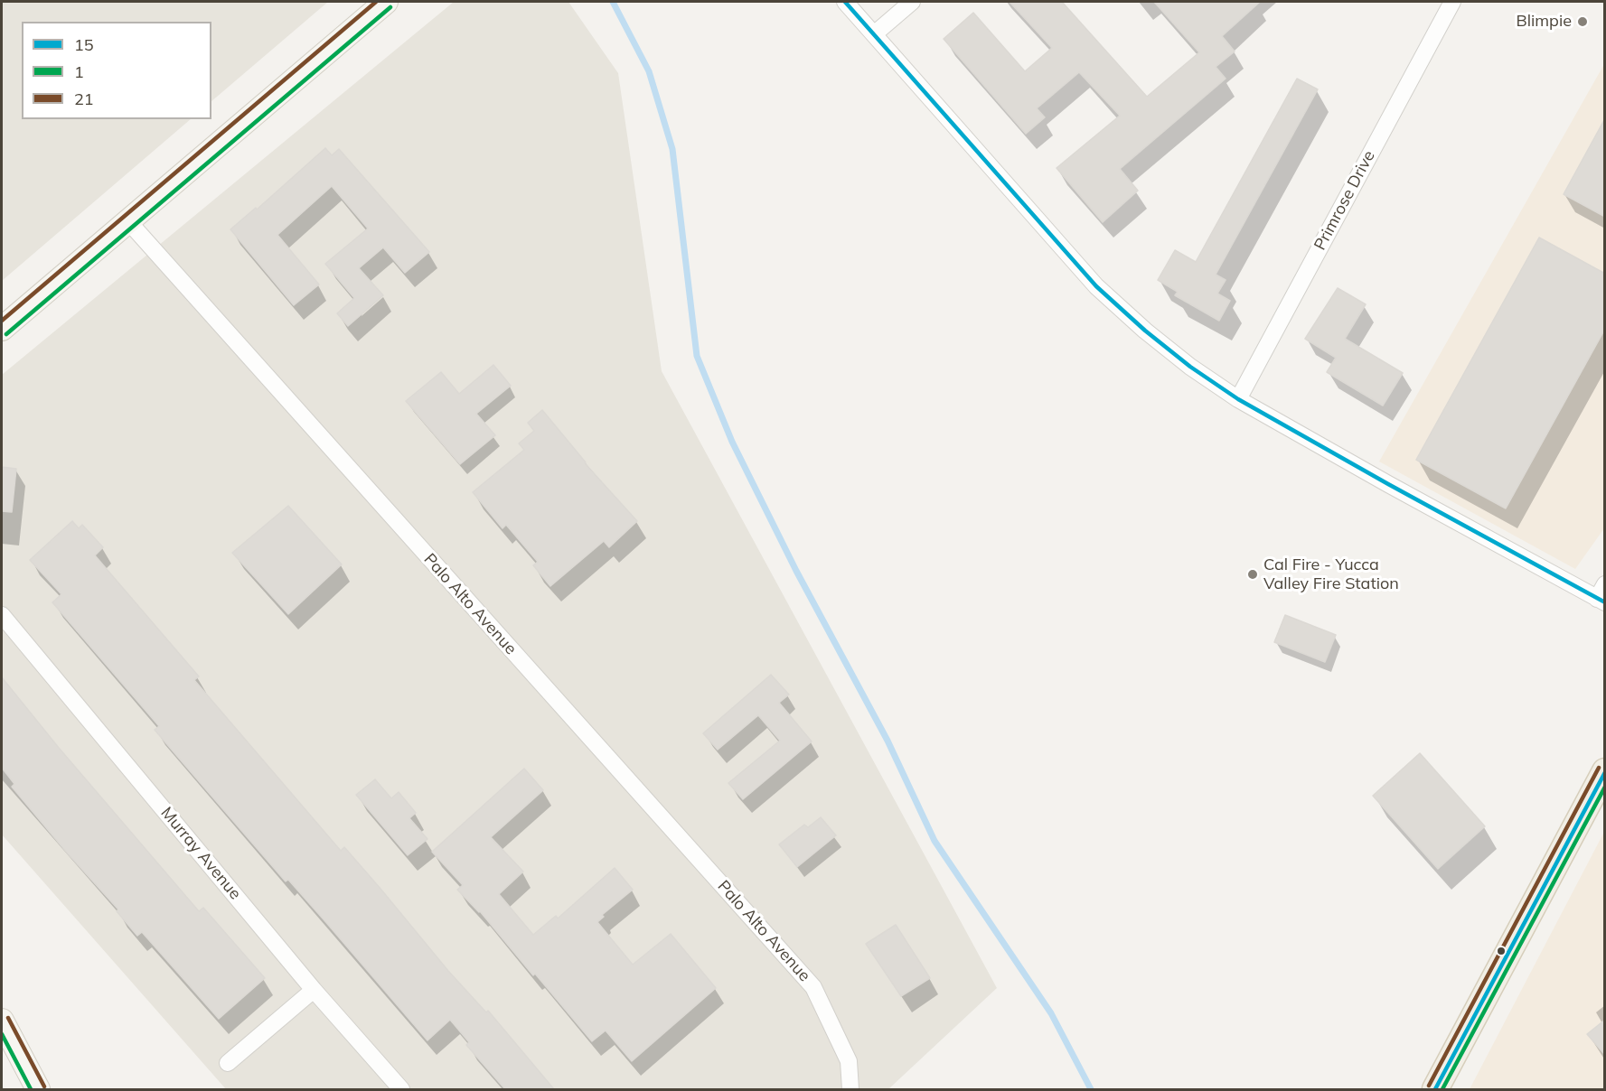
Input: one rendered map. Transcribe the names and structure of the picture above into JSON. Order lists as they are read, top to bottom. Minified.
{"streets":{"street":["Primrose Drive","Palo Alto Avenue","Murray Avenue"]},"places":["Blimpie","Cal Fire - Yucca Valley Fire Station"],"lines":["transit line 15","transit line 21","transit line 1"],"legend":["15","1","21"]}
